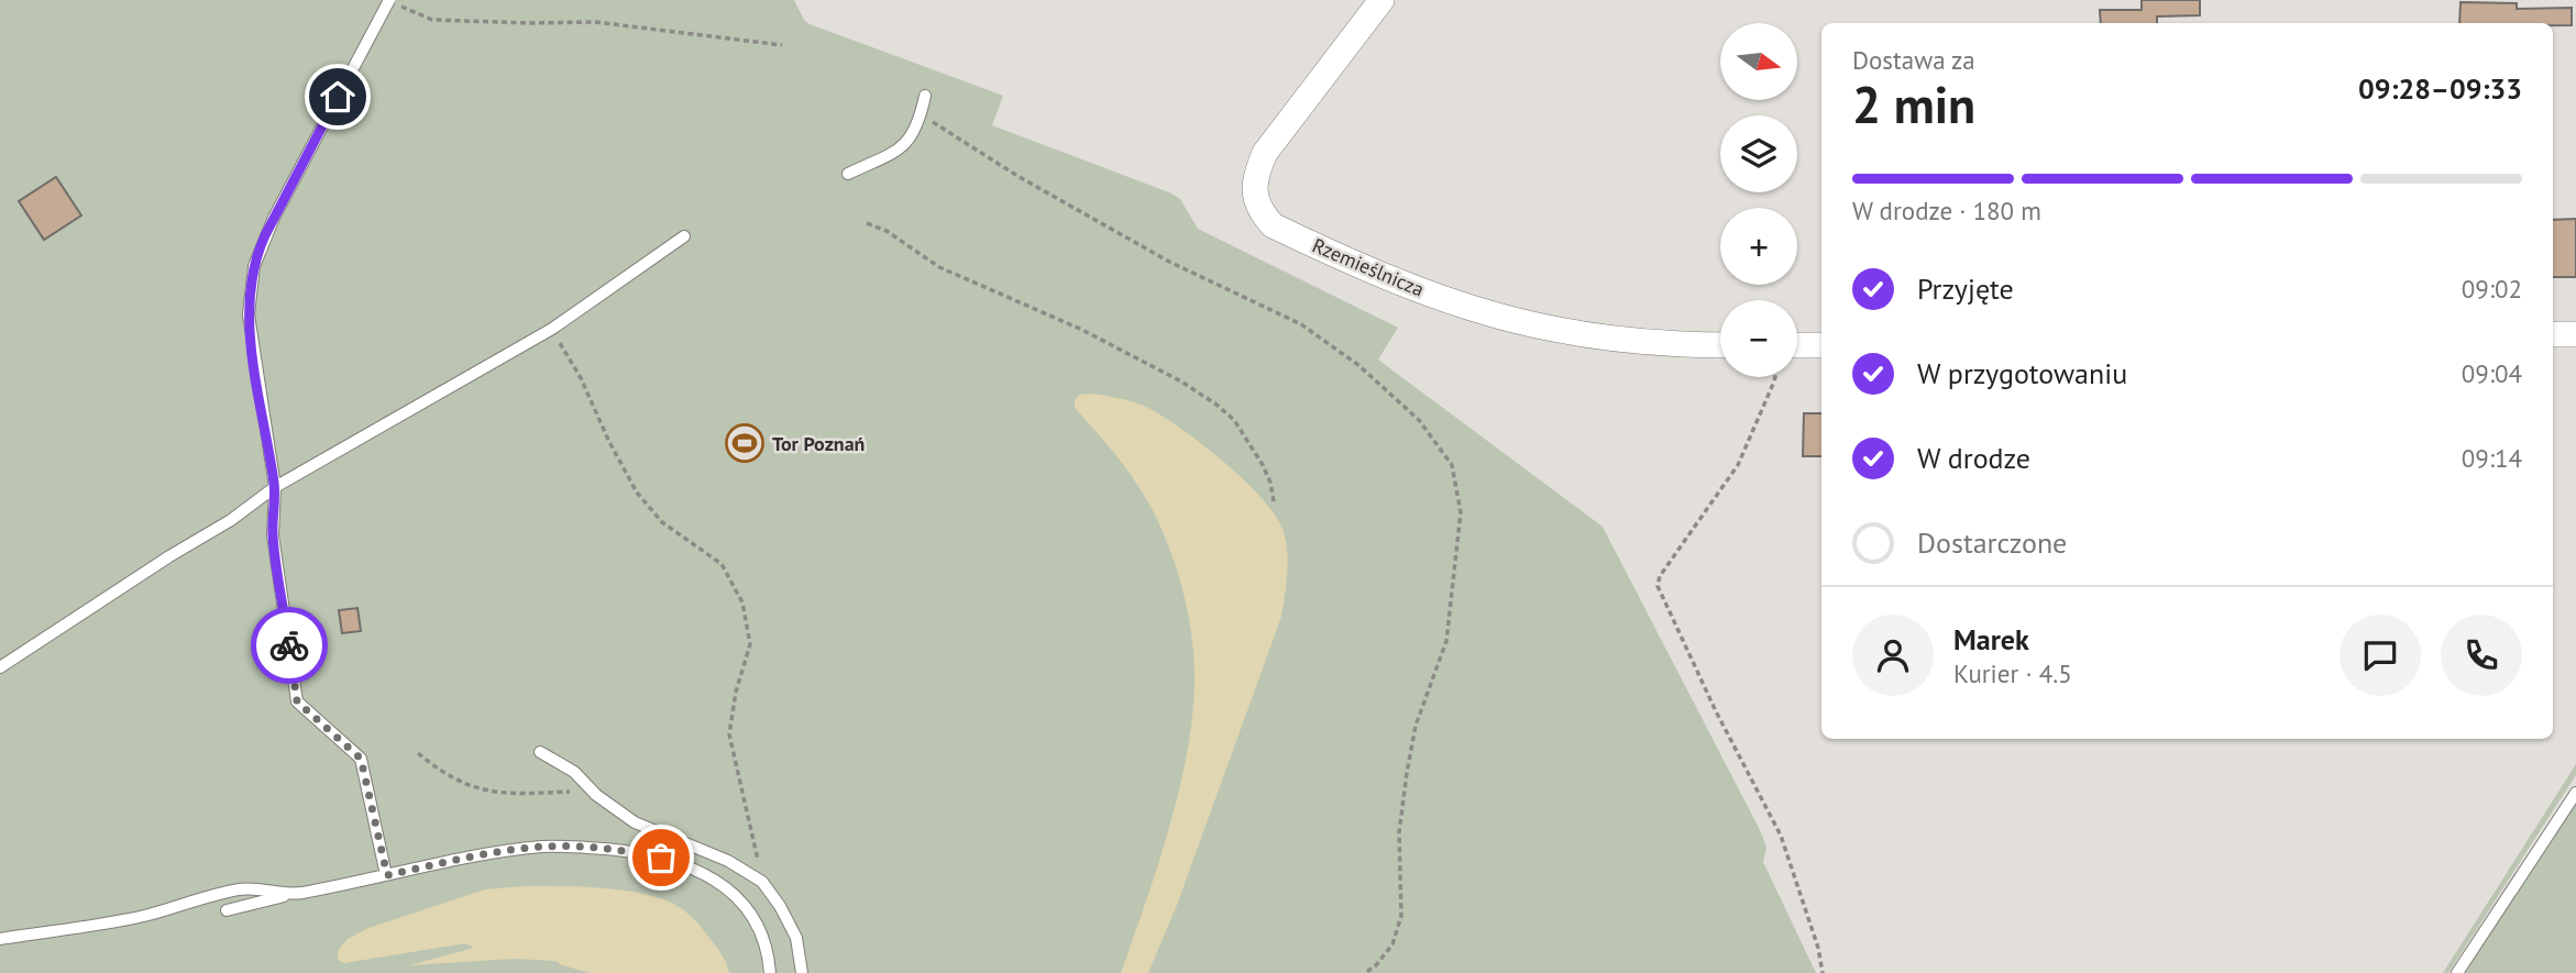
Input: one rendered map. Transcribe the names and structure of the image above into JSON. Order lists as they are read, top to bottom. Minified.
{"streets":{"street":["Rzemieślnicza"]},"places":{"sports":["Tor Poznań"]},"north":"right","page":{"map_buttons":["+","−"],"heading":["2 min","Dostawa za","09:28–09:33"],"panel":["Marek","Kurier · 4.5"],"bar":"W drodze · 180 m","list":[["Przyjęte","09:02"],["W przygotowaniu","09:04"],["W drodze","09:14"],"Dostarczone"]}}
